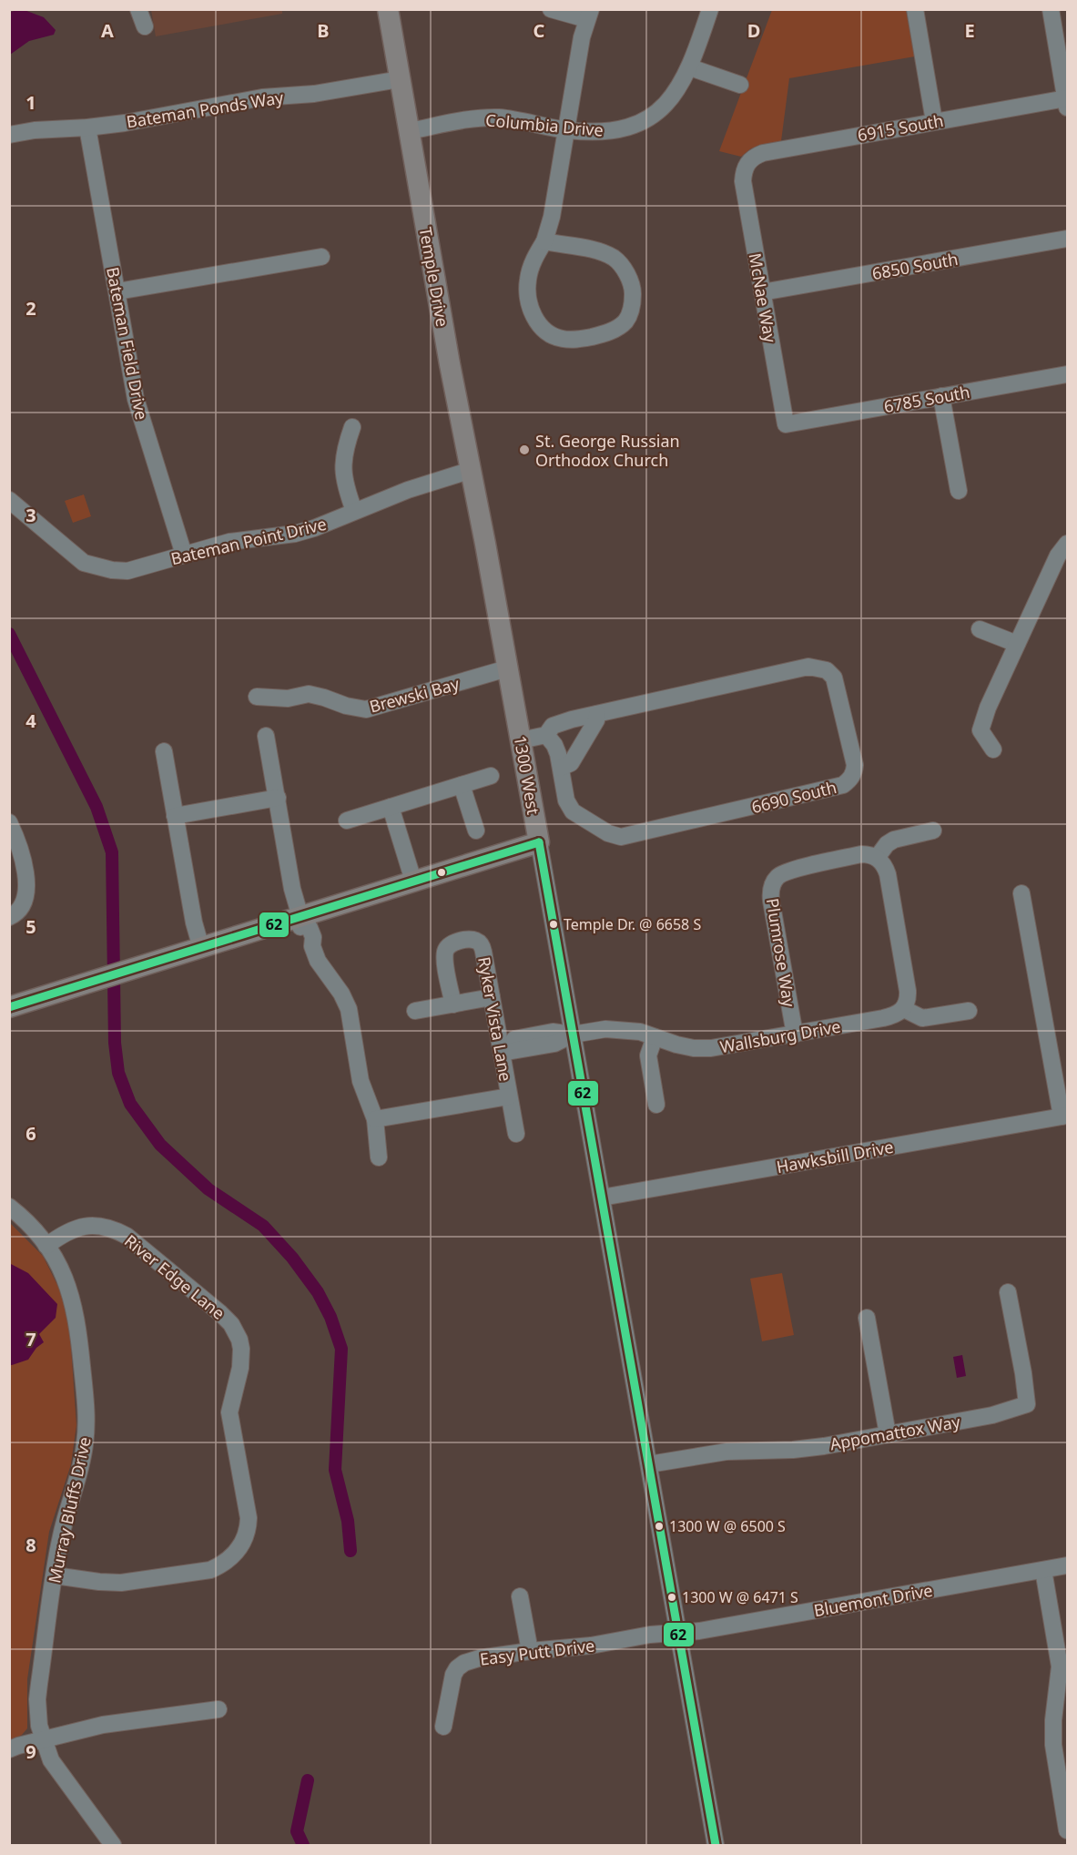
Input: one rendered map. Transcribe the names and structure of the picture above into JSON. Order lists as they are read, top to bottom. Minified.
{"streets":{"main road":["Temple Drive","1300 West"],"street":["Bateman Ponds Way","Columbia Drive","6915 South","6850 South","McNae Way","Bateman Field Drive","6785 South","Bateman Point Drive","Brewski Bay","6690 South","Plumrose Way","Ryker Vista Lane","Wallsburg Drive","Hawksbill Drive","River Edge Lane","Appomattox Way","Murray Bluffs Drive","Bluemont Drive","Easy Putt Drive"]},"crossings":[["Bateman Ponds Way","Temple Drive"],["Bateman Ponds Way","Bateman Field Drive"],["Columbia Drive","Temple Drive"],["6915 South","McNae Way"],["6850 South","McNae Way"],["Temple Drive","Bateman Point Drive"],["Temple Drive","1300 West"],["McNae Way","6785 South"],["Bateman Field Drive","Bateman Point Drive"],["Brewski Bay","1300 West"],["1300 West","6690 South"],["1300 West","Wallsburg Drive"],["1300 West","Hawksbill Drive"],["1300 West","Appomattox Way"],["1300 West","Bluemont Drive"],["1300 West","Easy Putt Drive"],["Plumrose Way","Wallsburg Drive"],["Ryker Vista Lane","Wallsburg Drive"],["River Edge Lane","Murray Bluffs Drive"],["Bluemont Drive","Easy Putt Drive"]],"places":["St. George Russian Orthodox Church","Temple Dr. @ 6658 S","1300 W @ 6500 S","1300 W @ 6471 S"],"lines":["transit line 62"],"grid":{"columns":["A","B","C","D","E"],"rows":["1","2","3","4","5","6","7","8","9"]}}
